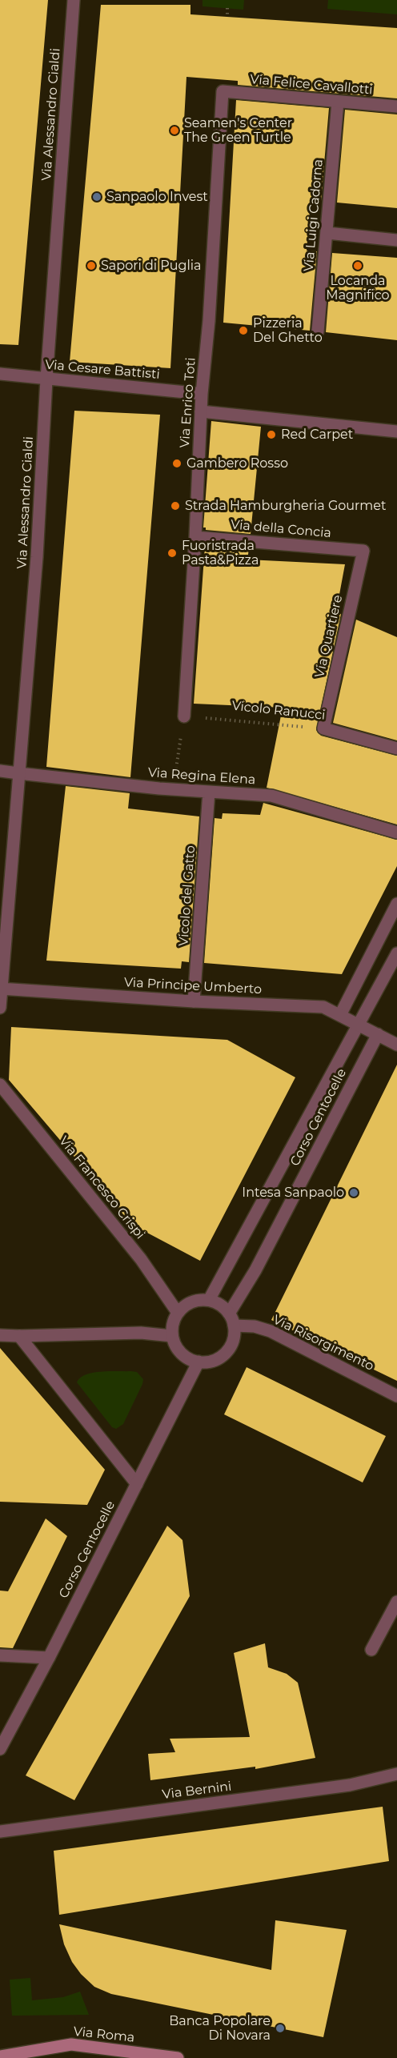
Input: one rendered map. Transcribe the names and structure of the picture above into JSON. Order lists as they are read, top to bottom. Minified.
{"streets":{"main road":["Via Roma"],"street":["Via Felice Cavallotti","Via Alessandro Cialdi","Via Luigi Cadorna","Via Cesare Battisti","Via Enrico Toti","Via della Concia","Via Quartiere","Vicolo Ranucci","Via Regina Elena","Vicolo del Gatto","Via Principe Umberto","Corso Centocelle","Via Francesco Crispi","Via Risorgimento","Via Bernini"]},"crossings":[["Via Felice Cavallotti","Via Luigi Cadorna"],["Via Felice Cavallotti","Via Enrico Toti"],["Via Alessandro Cialdi","Via Cesare Battisti"],["Via Alessandro Cialdi","Via Regina Elena"],["Via Alessandro Cialdi","Via Principe Umberto"],["Via Cesare Battisti","Via Enrico Toti"],["Via Enrico Toti","Via della Concia"],["Via Enrico Toti","Vicolo Ranucci"],["Via della Concia","Via Quartiere"],["Via Quartiere","Vicolo Ranucci"],["Via Regina Elena","Vicolo del Gatto"],["Vicolo del Gatto","Via Principe Umberto"],["Via Principe Umberto","Corso Centocelle"],["Corso Centocelle","Via Francesco Crispi"],["Corso Centocelle","Via Risorgimento"],["Via Francesco Crispi","Via Risorgimento"]],"places":["Seamen's Center The Green Turtle","Sanpaolo Invest","Sapori di Puglia","Locanda Magnifico","Pizzeria Del Ghetto","Red Carpet","Gambero Rosso","Strada Hamburgheria Gourmet","Fuoristrada Pasta&Pizza","Intesa Sanpaolo","Banca Popolare Di Novara"]}
